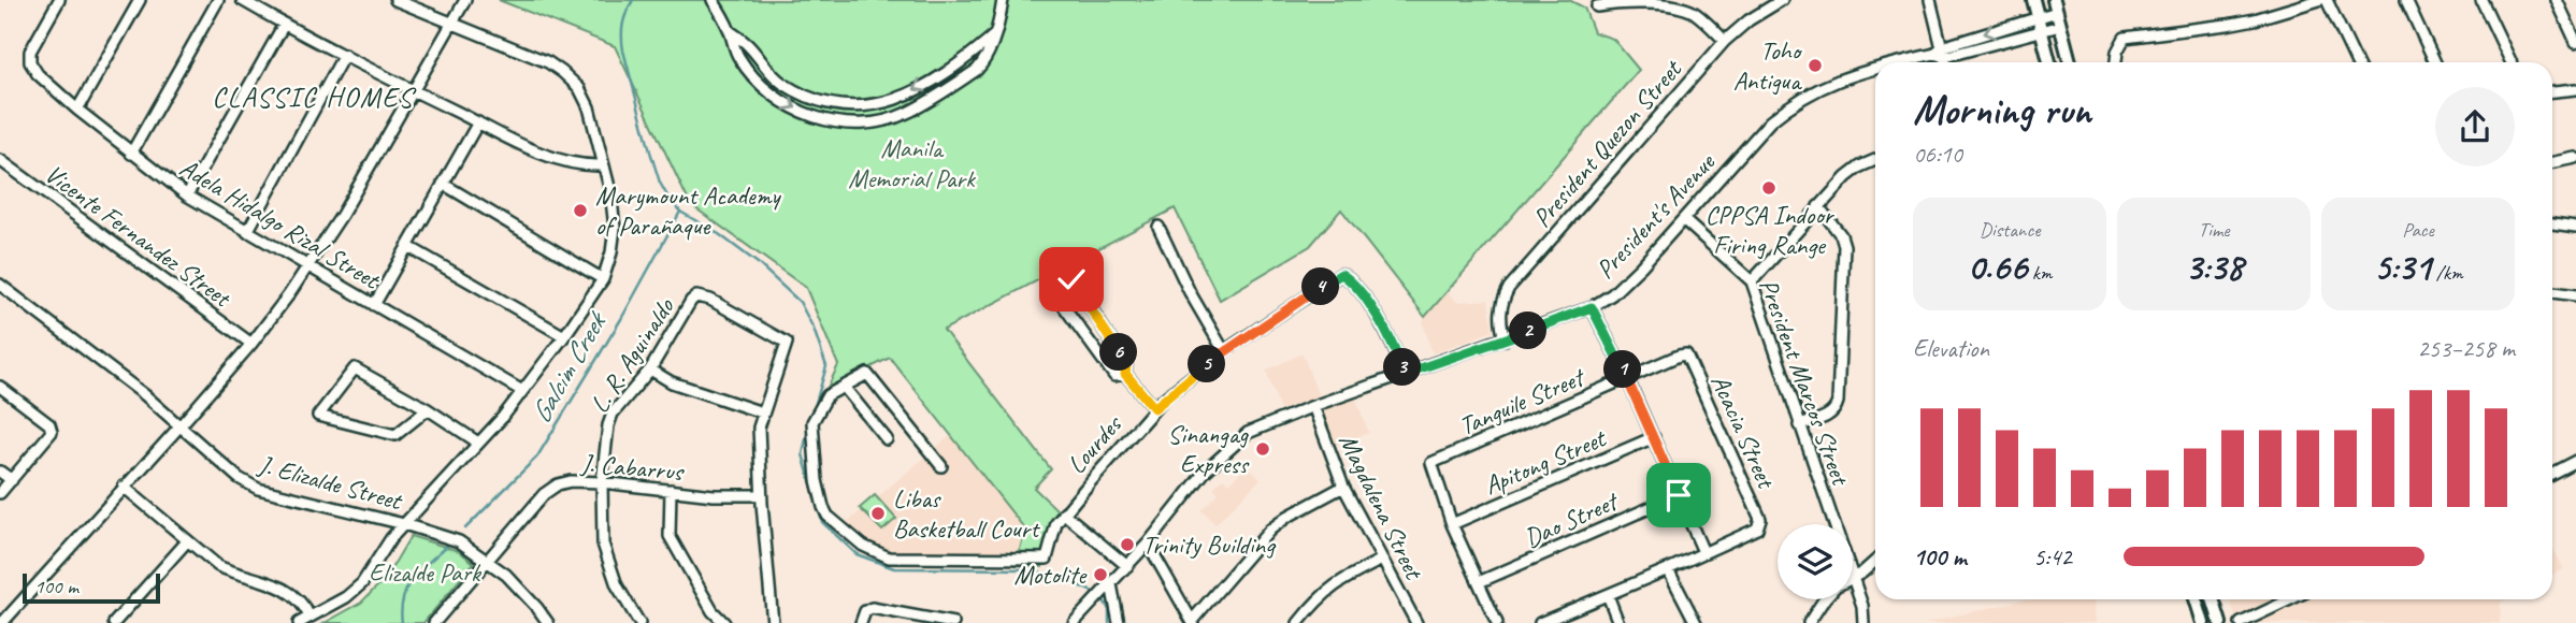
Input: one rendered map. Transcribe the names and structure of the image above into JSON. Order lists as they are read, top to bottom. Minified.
{"streets":{"street":["President Quezon Street","President's Avenue","Adela Hidalgo Rizal Street","Vicente Fernandez Street","L. R. Aguinaldo","President Marcos Street","Tanguile Street","Acacia Street","Lourdes","Apitong Street","J. Cabarrus","J. Elizalde Street","Magdalena Street","Dao Street"]},"crossings":[["President Quezon Street","President's Avenue"],["President's Avenue","President Marcos Street"],["President's Avenue","Lourdes"],["President's Avenue","Magdalena Street"],["L. R. Aguinaldo","J. Cabarrus"],["Tanguile Street","Acacia Street"],["Tanguile Street","Apitong Street"],["J. Cabarrus","J. Elizalde Street"]],"districts":["CLASSIC HOMES"],"water":["Galcim Creek"],"parks":["Manila Memorial Park","Elizalde Park"],"places":["Toho Antigua","CPPSA Indoor Firing Range","Marymount Academy of Parañaque","Sinangag Express","Libas Basketball Court","Trinity Building","Motolite"],"scale_bar":"100 m","page":{"heading":["Morning run","06:10"],"stats":[["Distance","0.66 km"],["Time","3:38"],["Pace","5:31 /km"]],"pins":["4","2","6","5","3","1"],"chart":["Elevation","253–258 m"],"list":[{"name":"100 m","note":"5:42"}],"scale":"100 m"}}
